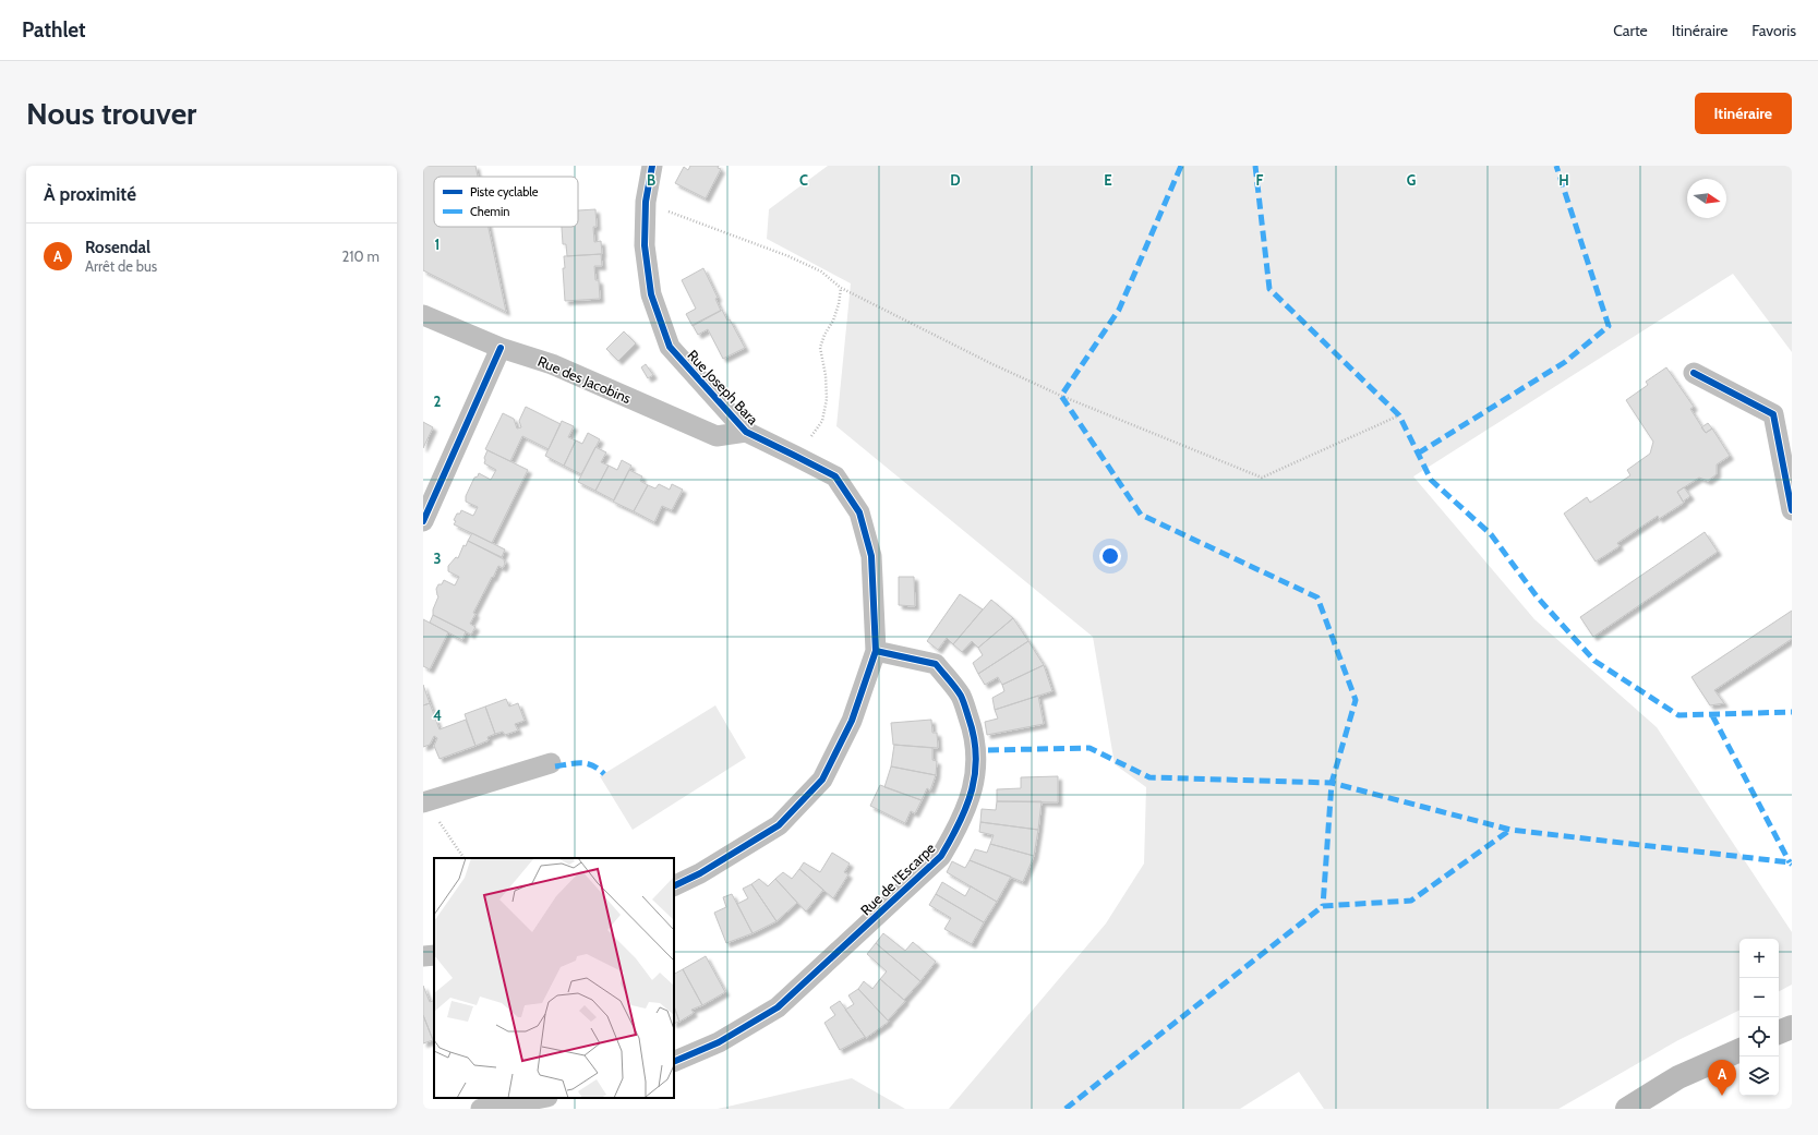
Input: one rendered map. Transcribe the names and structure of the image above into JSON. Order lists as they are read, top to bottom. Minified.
{"streets":{"street":["Rue des Jacobins","Rue Joseph Bara","Rue de l'Escarpe"]},"crossings":[["Rue des Jacobins","Rue Joseph Bara"],["Rue Joseph Bara","Rue de l'Escarpe"]],"legend":["Piste cyclable","Chemin"],"north":"right","page":{"header":"Pathlet","nav":["Carte","Itinéraire","Favoris"],"buttons":"Itinéraire","title":"Nous trouver","heading":"À proximité","list":[{"mark":"A","name":"Rosendal","note":"Arrêt de bus","value":"210 m"}],"map_buttons":["+","−"],"pins":"A"},"grid":{"columns":["B","C","D","E","F","G","H"],"rows":["1","2","3","4"]}}
